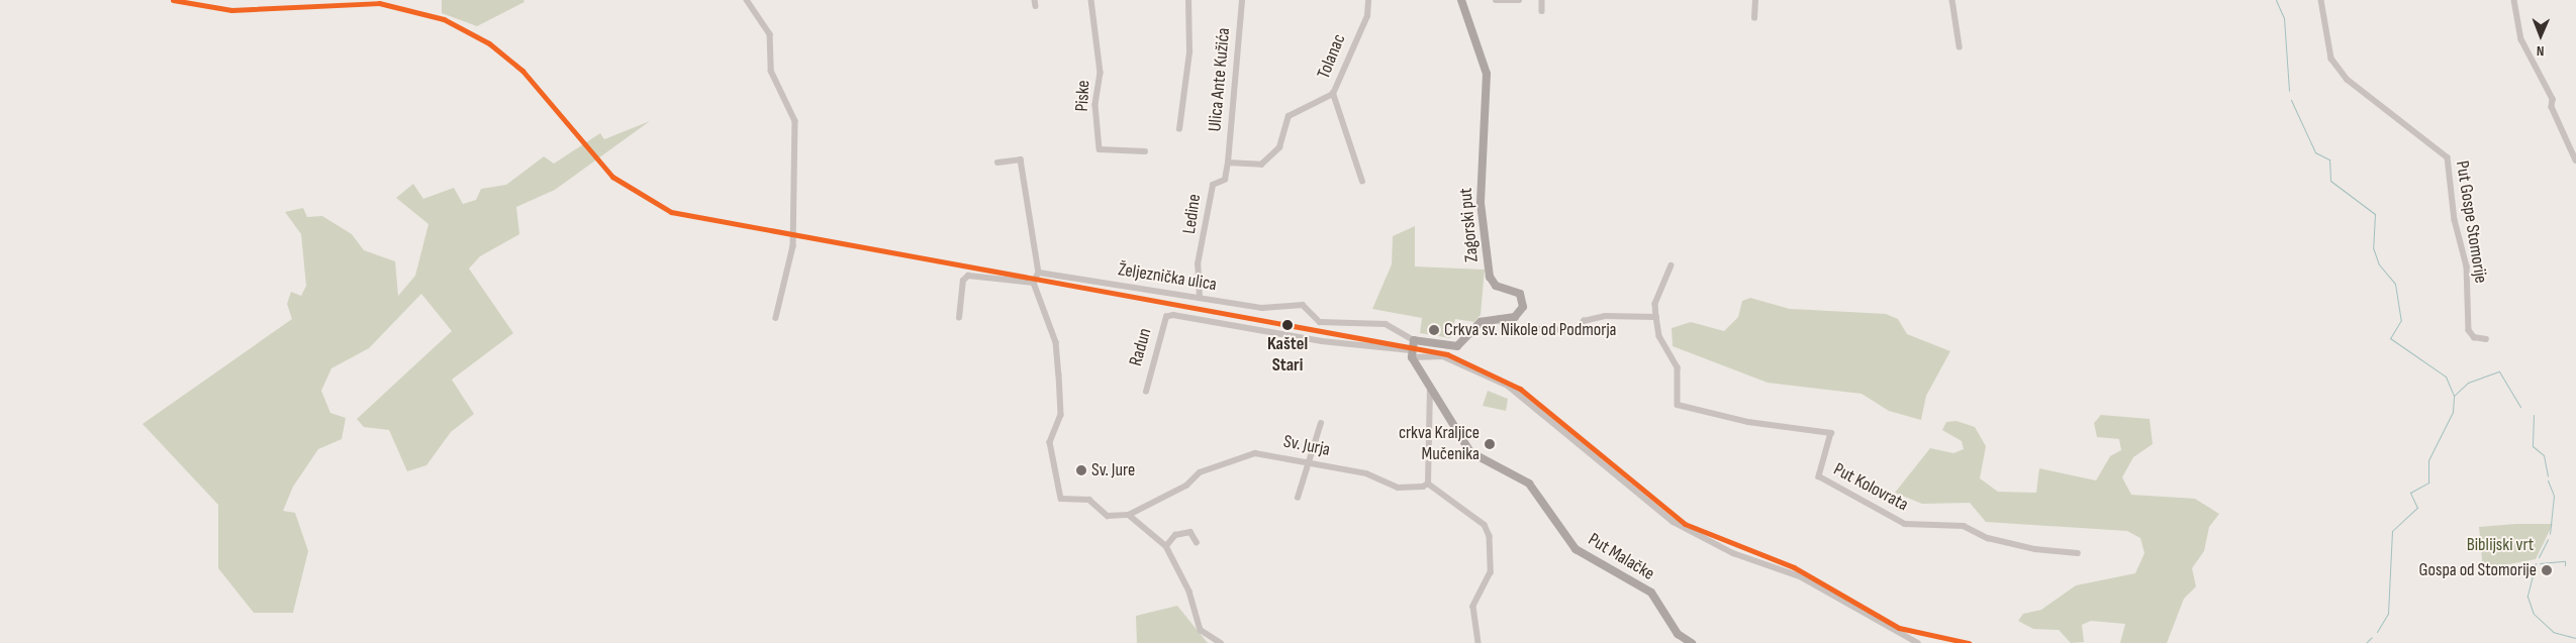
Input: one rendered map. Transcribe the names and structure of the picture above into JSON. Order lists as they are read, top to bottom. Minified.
{"streets":{"main road":["Zagorski put","Put Malačke"],"street":["Tolanac","Ulica Ante Kužića","Piske","Ledine","Put Gospe Stomorije","Željeznička ulica","Radun","Sv. Jurja","Put Kolovrata"]},"crossings":[["Ulica Ante Kužića","Ledine"],["Ledine","Željeznička ulica"],["Zagorski put","Željeznička ulica"],["Radun","Put Malačke"]],"parks":["Biblijski vrt"],"places":["Kaštel Stari","Crkva sv. Nikole od Podmorja","crkva Kraljice Mučenika","Sv. Jure","Gospa od Stomorije"],"north":"bottom"}
